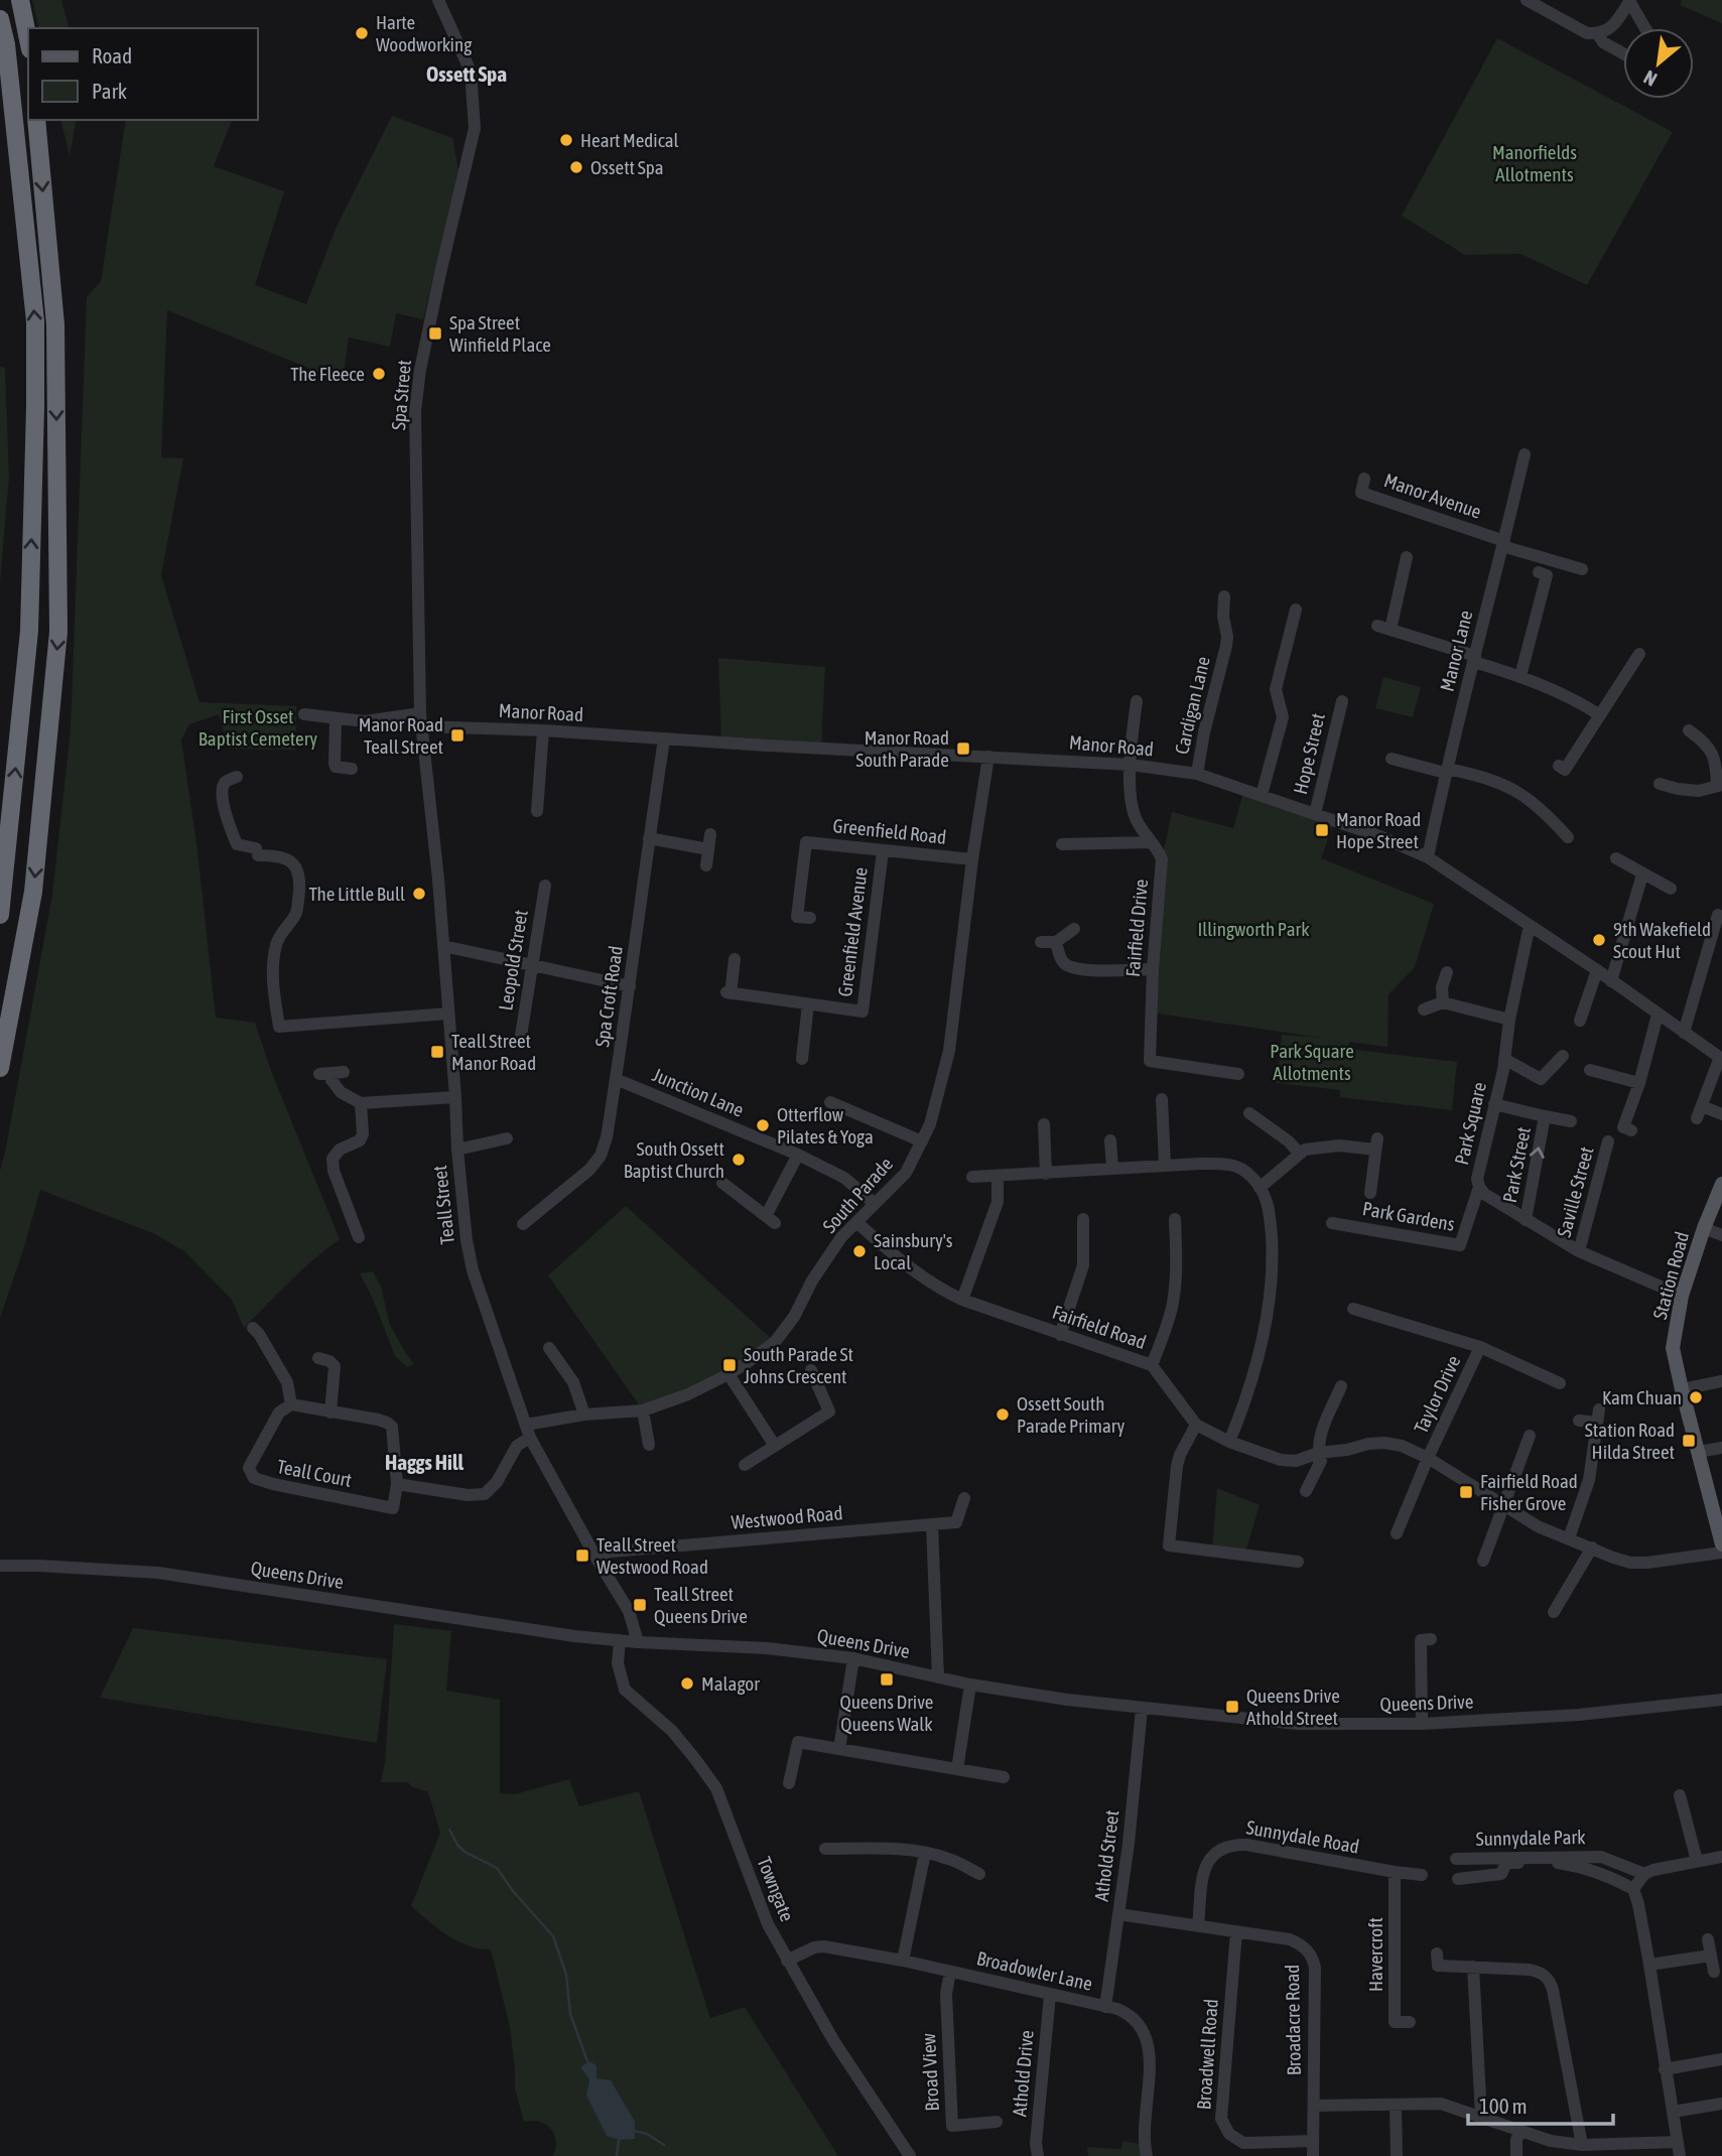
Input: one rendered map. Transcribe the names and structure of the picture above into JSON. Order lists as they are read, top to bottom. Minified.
{"streets":{"main road":["Station Road"],"street":["Spa Street","Manor Avenue","Manor Lane","Cardigan Lane","Manor Road","Hope Street","Greenfield Road","Fairfield Drive","Greenfield Avenue","Leopold Street","Spa Croft Road","Junction Lane","Park Square","Park Street","Saville Street","South Parade","Teall Street","Park Gardens","Fairfield Road","Taylor Drive","Teall Court","Westwood Road","Queens Drive","Sunnydale Road","Sunnydale Park","Athold Street","Towngate","Havercroft","Broadowler Lane","Broadacre Road","Broadwell Road","Broad View","Athold Drive"]},"crossings":[["Spa Street","Manor Road"],["Spa Street","Teall Street"],["Manor Avenue","Manor Lane"],["Manor Lane","Manor Road"],["Cardigan Lane","Manor Road"],["Manor Road","Hope Street"],["Manor Road","Fairfield Drive"],["Manor Road","Spa Croft Road"],["Manor Road","Park Square"],["Manor Road","South Parade"],["Manor Road","Teall Street"],["Greenfield Road","Greenfield Avenue"],["Greenfield Road","South Parade"],["Spa Croft Road","Junction Lane"],["Junction Lane","South Parade"],["Park Square","Park Street"],["Park Square","Saville Street"],["Park Square","Park Gardens"],["Park Square","Station Road"],["South Parade","Teall Street"],["South Parade","Fairfield Road"],["Teall Street","Westwood Road"],["Teall Street","Queens Drive"],["Fairfield Road","Taylor Drive"],["Queens Drive","Athold Street"],["Queens Drive","Towngate"],["Sunnydale Road","Havercroft"],["Sunnydale Road","Broadacre Road"],["Athold Street","Broadowler Lane"],["Athold Street","Broadacre Road"],["Towngate","Broadowler Lane"],["Broadowler Lane","Broad View"],["Broadowler Lane","Athold Drive"],["Broadacre Road","Broadwell Road"]],"one_way":["Park Street"],"districts":["Ossett Spa","Haggs Hill"],"parks":["Manorfields Allotments","First Osset Baptist Cemetery","Illingworth Park","Park Square Allotments"],"places":{"other":["Harte Woodworking","Heart Medical","Ossett Spa","The Fleece","The Little Bull","9th Wakefield Scout Hut","Otterflow Pilates & Yoga","South Ossett Baptist Church","Sainsbury's Local","Kam Chuan","Ossett South Parade Primary","Malagor"],"transit":["Spa Street Winfield Place","Manor Road Teall Street","Manor Road South Parade","Manor Road Hope Street","Teall Street Manor Road","South Parade St Johns Crescent","Station Road Hilda Street","Fairfield Road Fisher Grove","Teall Street Westwood Road","Teall Street Queens Drive","Queens Drive Queens Walk","Queens Drive Athold Street"]},"legend":["Road","Park"],"scale_bar":"100 m","north":"bottom left"}
